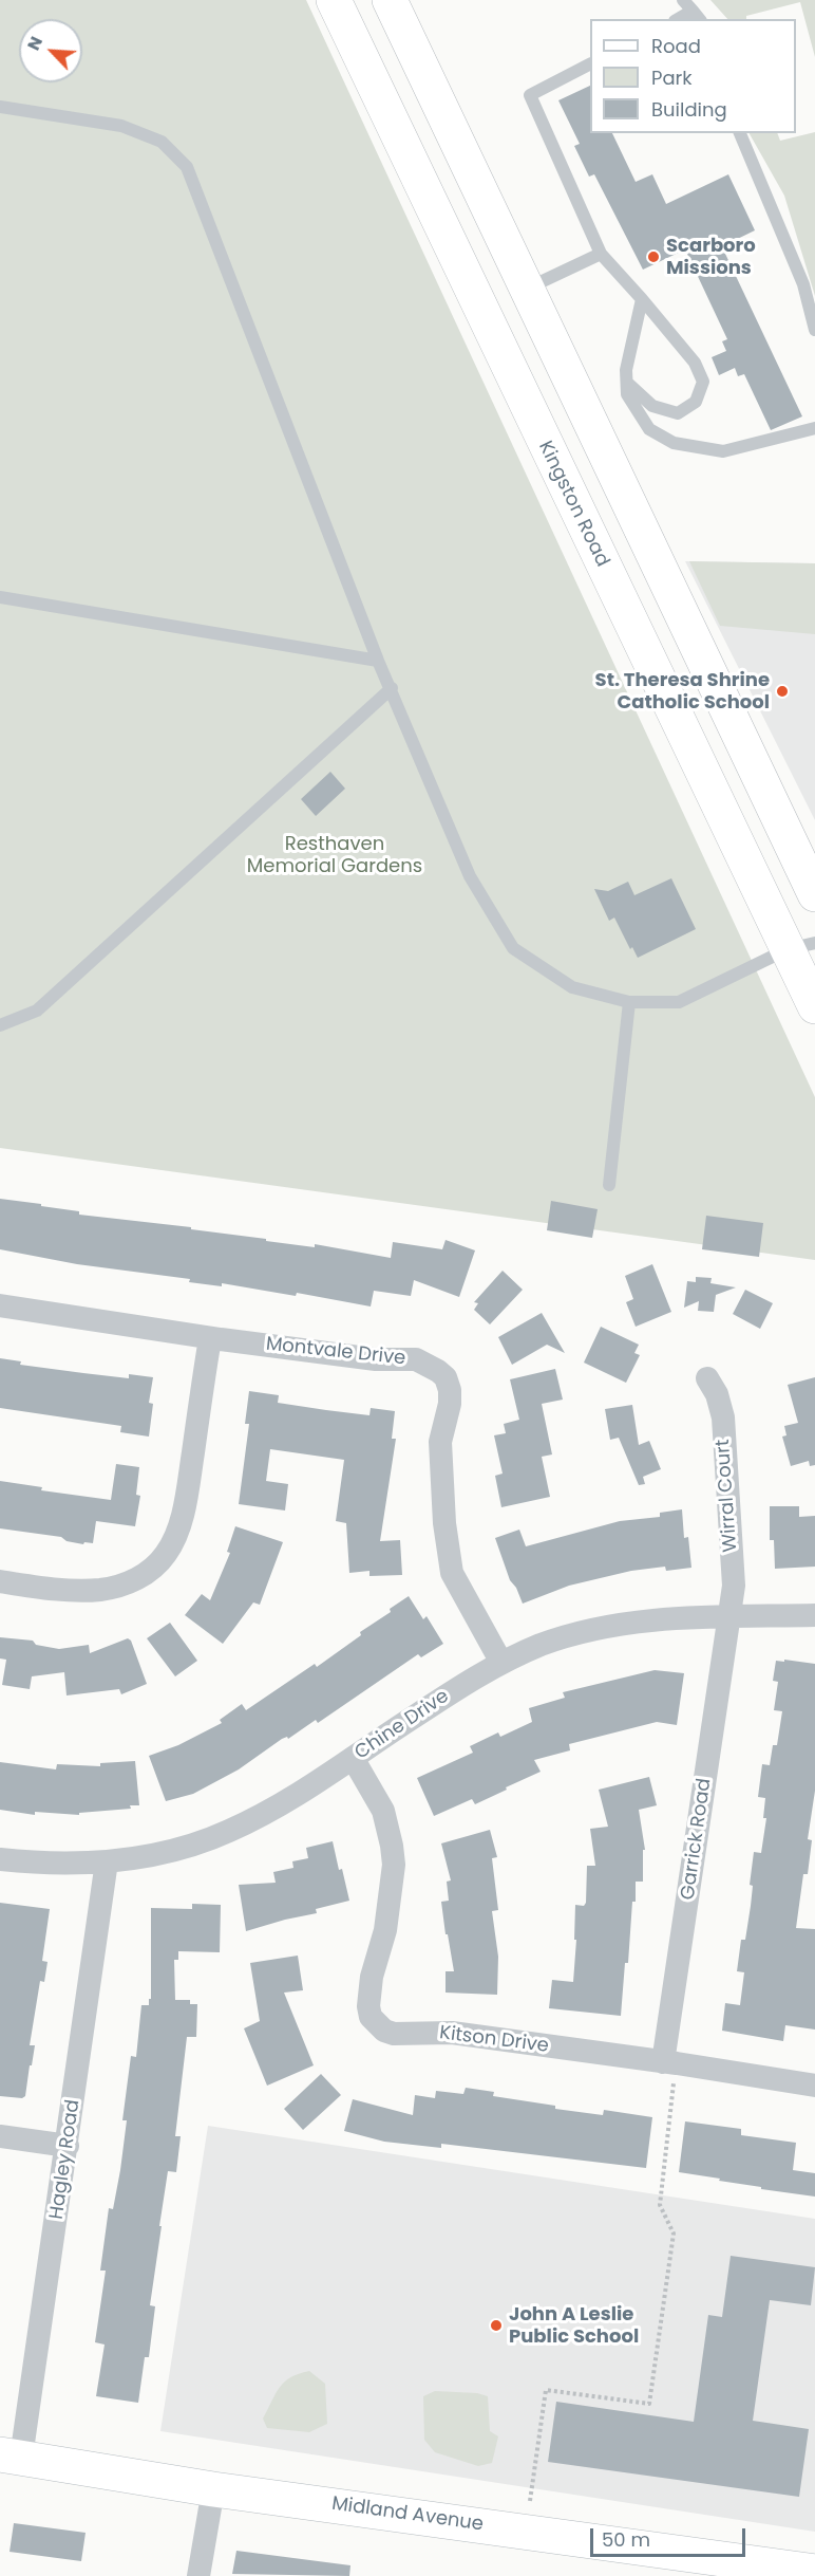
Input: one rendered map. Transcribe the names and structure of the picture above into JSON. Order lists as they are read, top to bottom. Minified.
{"streets":{"main road":["Kingston Road","Midland Avenue"],"street":["Montvale Drive","Wirral Court","Chine Drive","Garrick Road","Kitson Drive","Hagley Road"]},"crossings":[["Montvale Drive","Chine Drive"],["Wirral Court","Chine Drive"],["Wirral Court","Garrick Road"],["Chine Drive","Garrick Road"],["Chine Drive","Kitson Drive"],["Chine Drive","Hagley Road"],["Garrick Road","Kitson Drive"],["Hagley Road","Midland Avenue"]],"parks":["Resthaven Memorial Gardens"],"places":["Scarboro Missions","St. Theresa Shrine Catholic School","John A Leslie Public School"],"legend":["Road","Park","Building"],"scale_bar":"50 m","north":"top left"}
